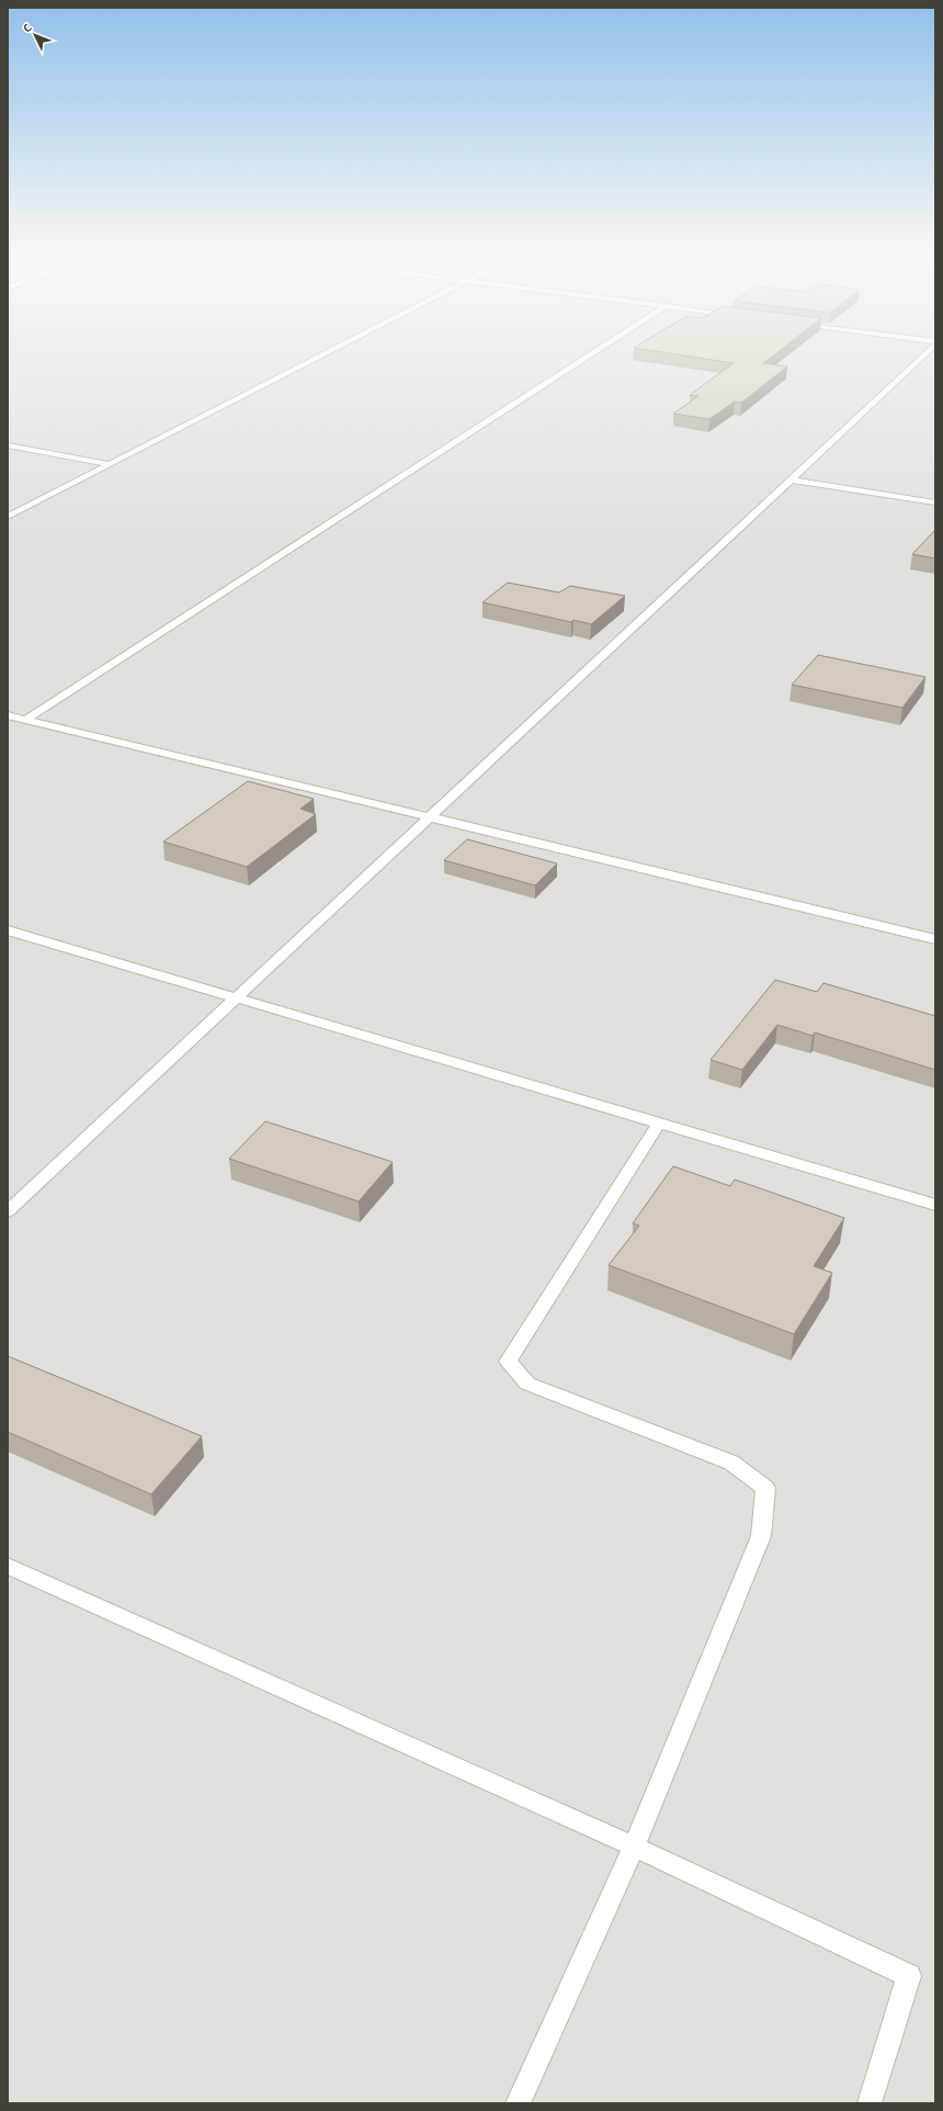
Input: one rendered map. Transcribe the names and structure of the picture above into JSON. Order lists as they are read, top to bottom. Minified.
{"north":"top left"}
